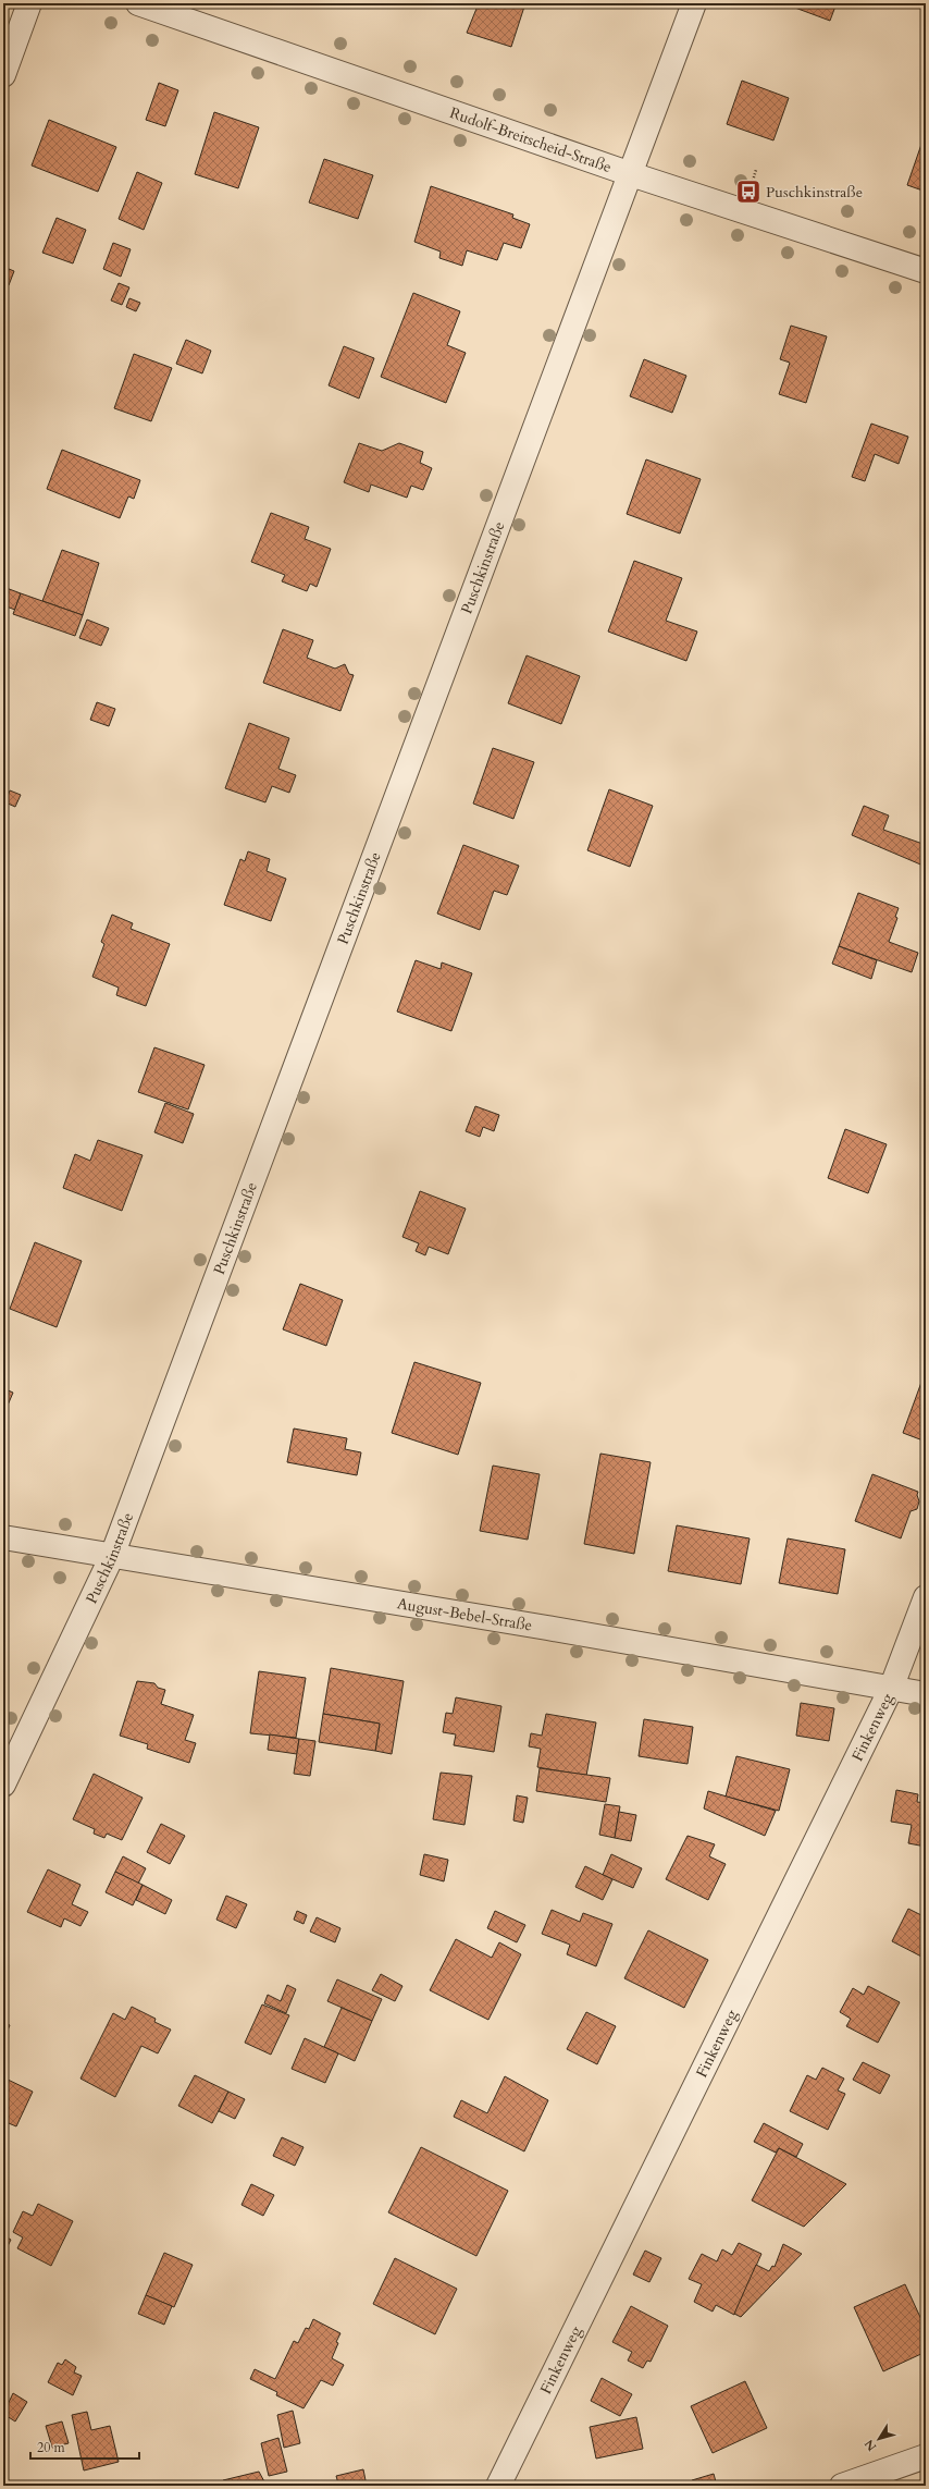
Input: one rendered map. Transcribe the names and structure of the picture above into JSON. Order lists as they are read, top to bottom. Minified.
{"streets":{"street":["Rudolf-Breitscheid-Straße","Puschkinstraße","August-Bebel-Straße","Finkenweg"]},"crossings":[["Rudolf-Breitscheid-Straße","Puschkinstraße"],["Puschkinstraße","August-Bebel-Straße"],["August-Bebel-Straße","Finkenweg"]],"places":{"bus stop":["Puschkinstraße"]},"scale_bar":"20 m","north":"bottom left"}
